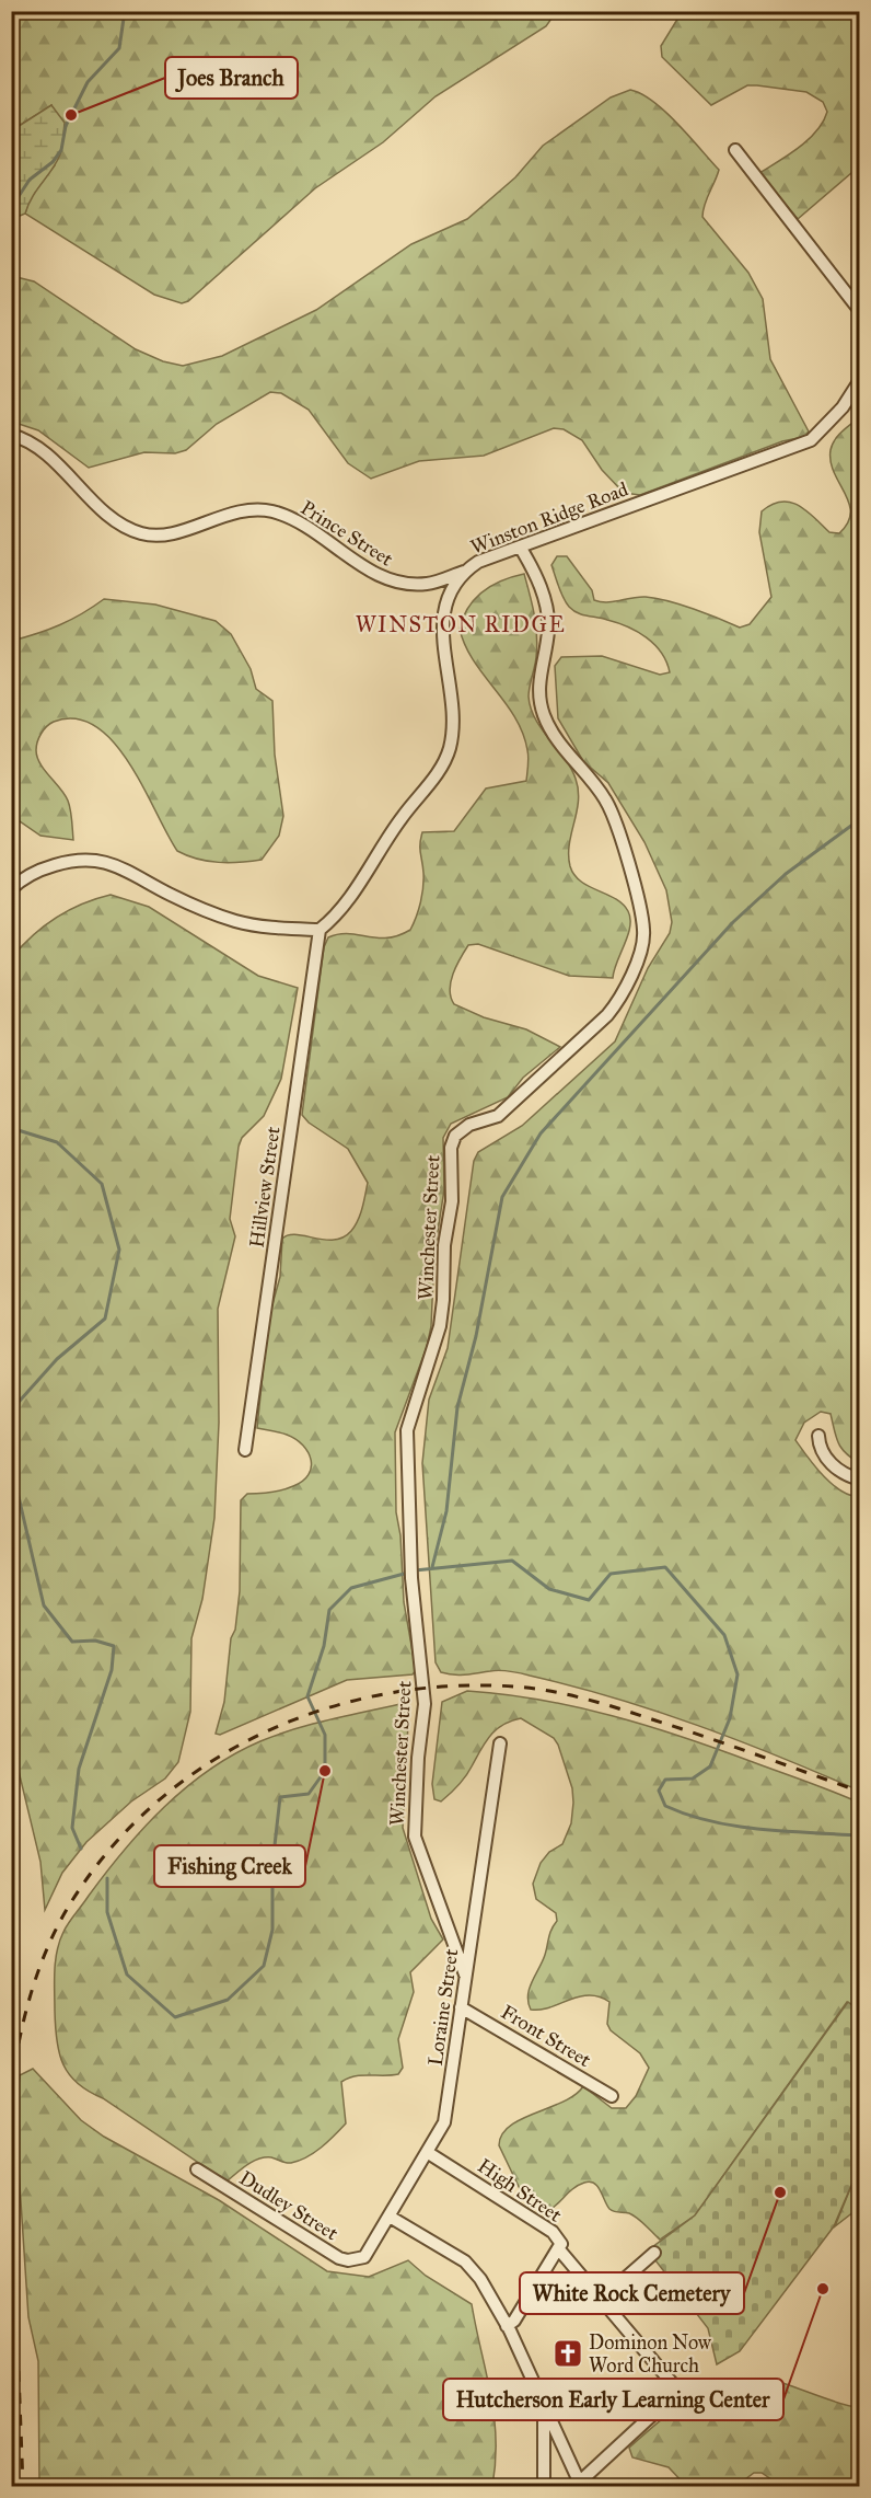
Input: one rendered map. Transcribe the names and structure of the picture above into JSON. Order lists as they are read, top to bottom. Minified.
{"streets":{"street":["Winston Ridge Road","Prince Street","Hillview Street","Winchester Street","Loraine Street","Front Street","High Street","Dudley Street"]},"crossings":[["Winston Ridge Road","Prince Street"],["Winston Ridge Road","Hillview Street"],["Winston Ridge Road","Winchester Street"],["Winchester Street","Loraine Street"],["Loraine Street","Front Street"],["Loraine Street","High Street"],["Loraine Street","Dudley Street"]],"districts":["WINSTON RIDGE"],"places":{"other":["Joes Branch","Fishing Creek","White Rock Cemetery","Hutcherson Early Learning Center"],"church":["Dominon Now Word Church"]}}
